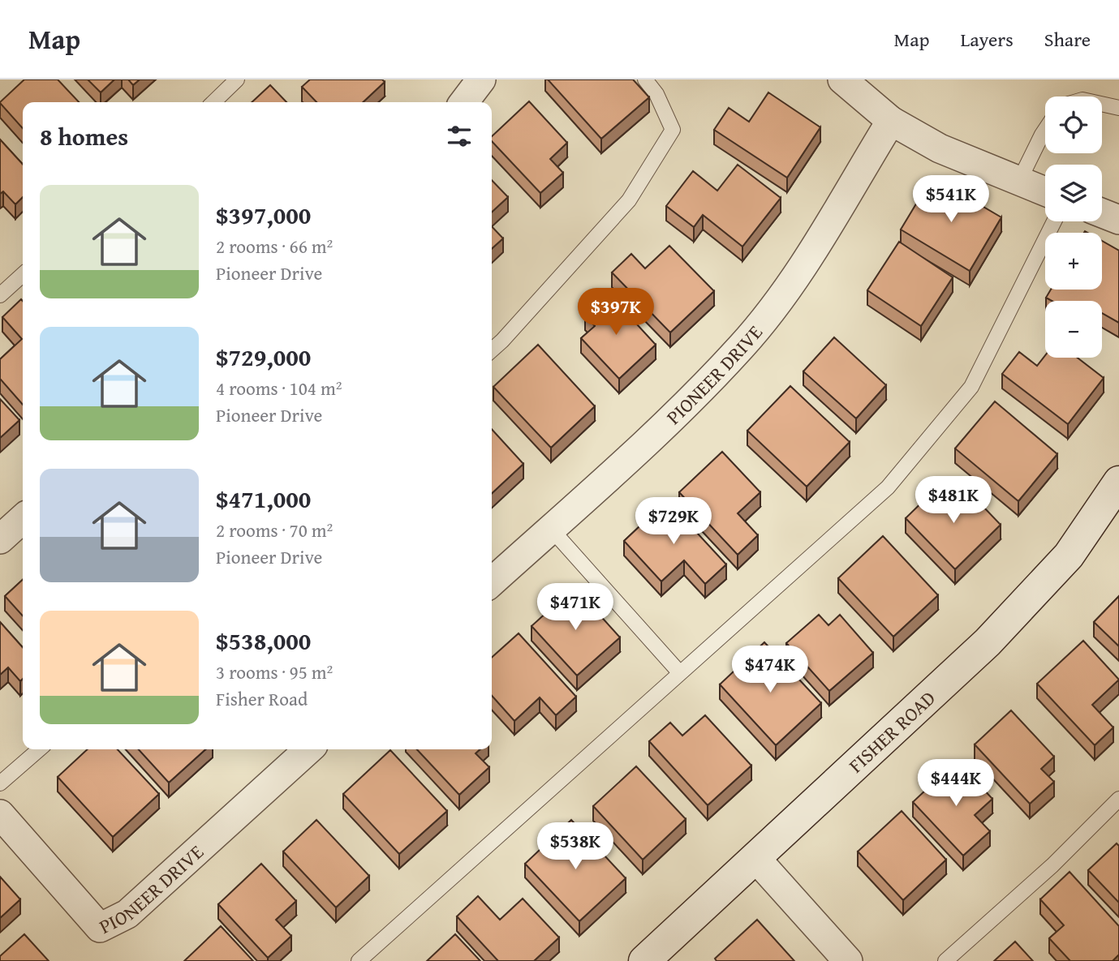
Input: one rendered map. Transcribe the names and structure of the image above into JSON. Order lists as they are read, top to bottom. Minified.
{"streets":{"street":["PIONEER DRIVE","FISHER ROAD"]},"page":{"header":"Map","nav":["Map","Layers","Share"],"map_buttons":["+","−"],"heading":"8 homes","list":[{"name":"$397,000","note":"2 rooms · 66 m² · Pioneer Drive"},{"name":"$729,000","note":"4 rooms · 104 m² · Pioneer Drive"},{"name":"$471,000","note":"2 rooms · 70 m² · Pioneer Drive"},{"name":"$538,000","note":"3 rooms · 95 m² · Fisher Road"}],"price":["$541K","$397K","$481K","$729K","$471K","$474K","$444K","$538K"]}}
